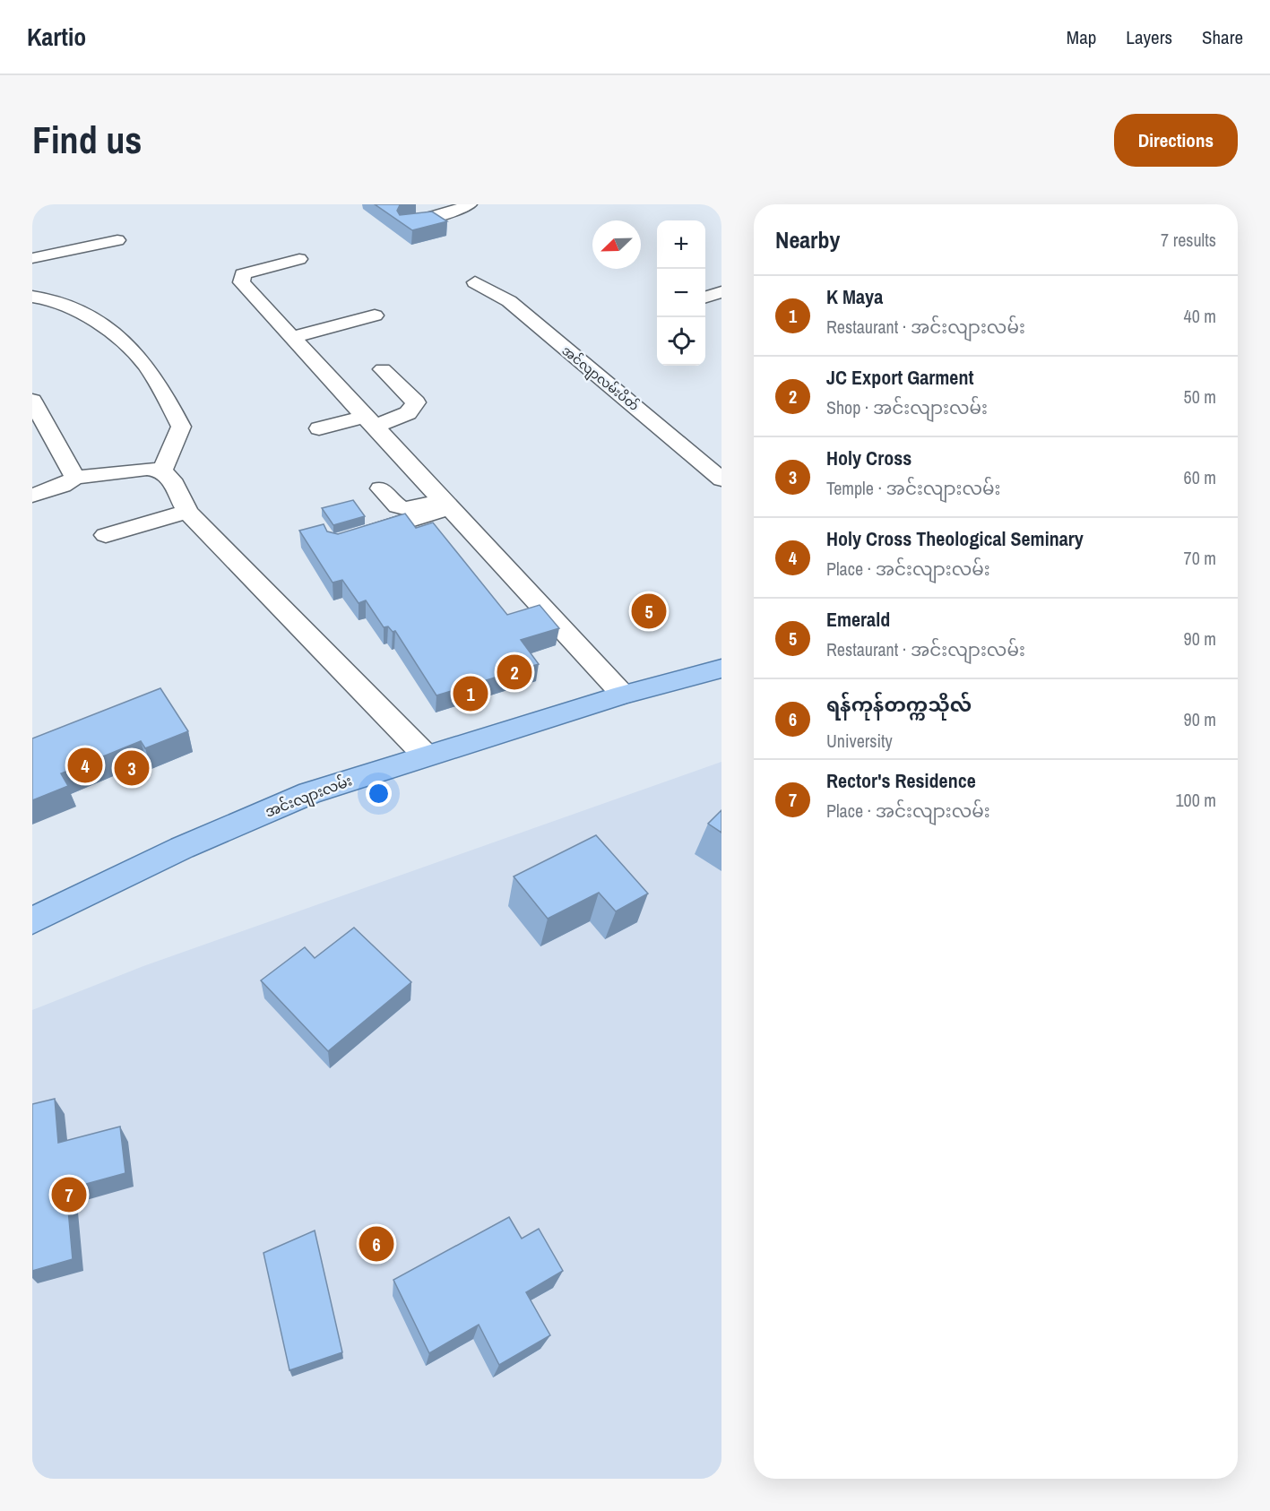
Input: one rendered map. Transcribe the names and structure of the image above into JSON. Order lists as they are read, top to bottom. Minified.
{"streets":{"main road":["အင်းလျားလမ်း"],"street":["အင်လျာလမ်းပိတ်"]},"north":"bottom left","page":{"header":"Kartio","nav":["Map","Layers","Share"],"buttons":"Directions","title":"Find us","heading":["Nearby","7 results"],"map_buttons":["+","−"],"list":[{"mark":"1","name":"K Maya","note":"Restaurant · အင်းလျားလမ်း","value":"40 m"},{"mark":"2","name":"JC Export Garment","note":"Shop · အင်းလျားလမ်း","value":"50 m"},{"mark":"3","name":"Holy Cross","note":"Temple · အင်းလျားလမ်း","value":"60 m"},{"mark":"4","name":"Holy Cross Theological Seminary","note":"Place · အင်းလျားလမ်း","value":"70 m"},{"mark":"5","name":"Emerald","note":"Restaurant · အင်းလျားလမ်း","value":"90 m"},{"mark":"6","name":"ရန်ကုန်တက္ကသိုလ်","note":"University","value":"90 m"},{"mark":"7","name":"Rector's Residence","note":"Place · အင်းလျားလမ်း","value":"100 m"}],"pins":["5","2","1","4","3","7","6"]}}
